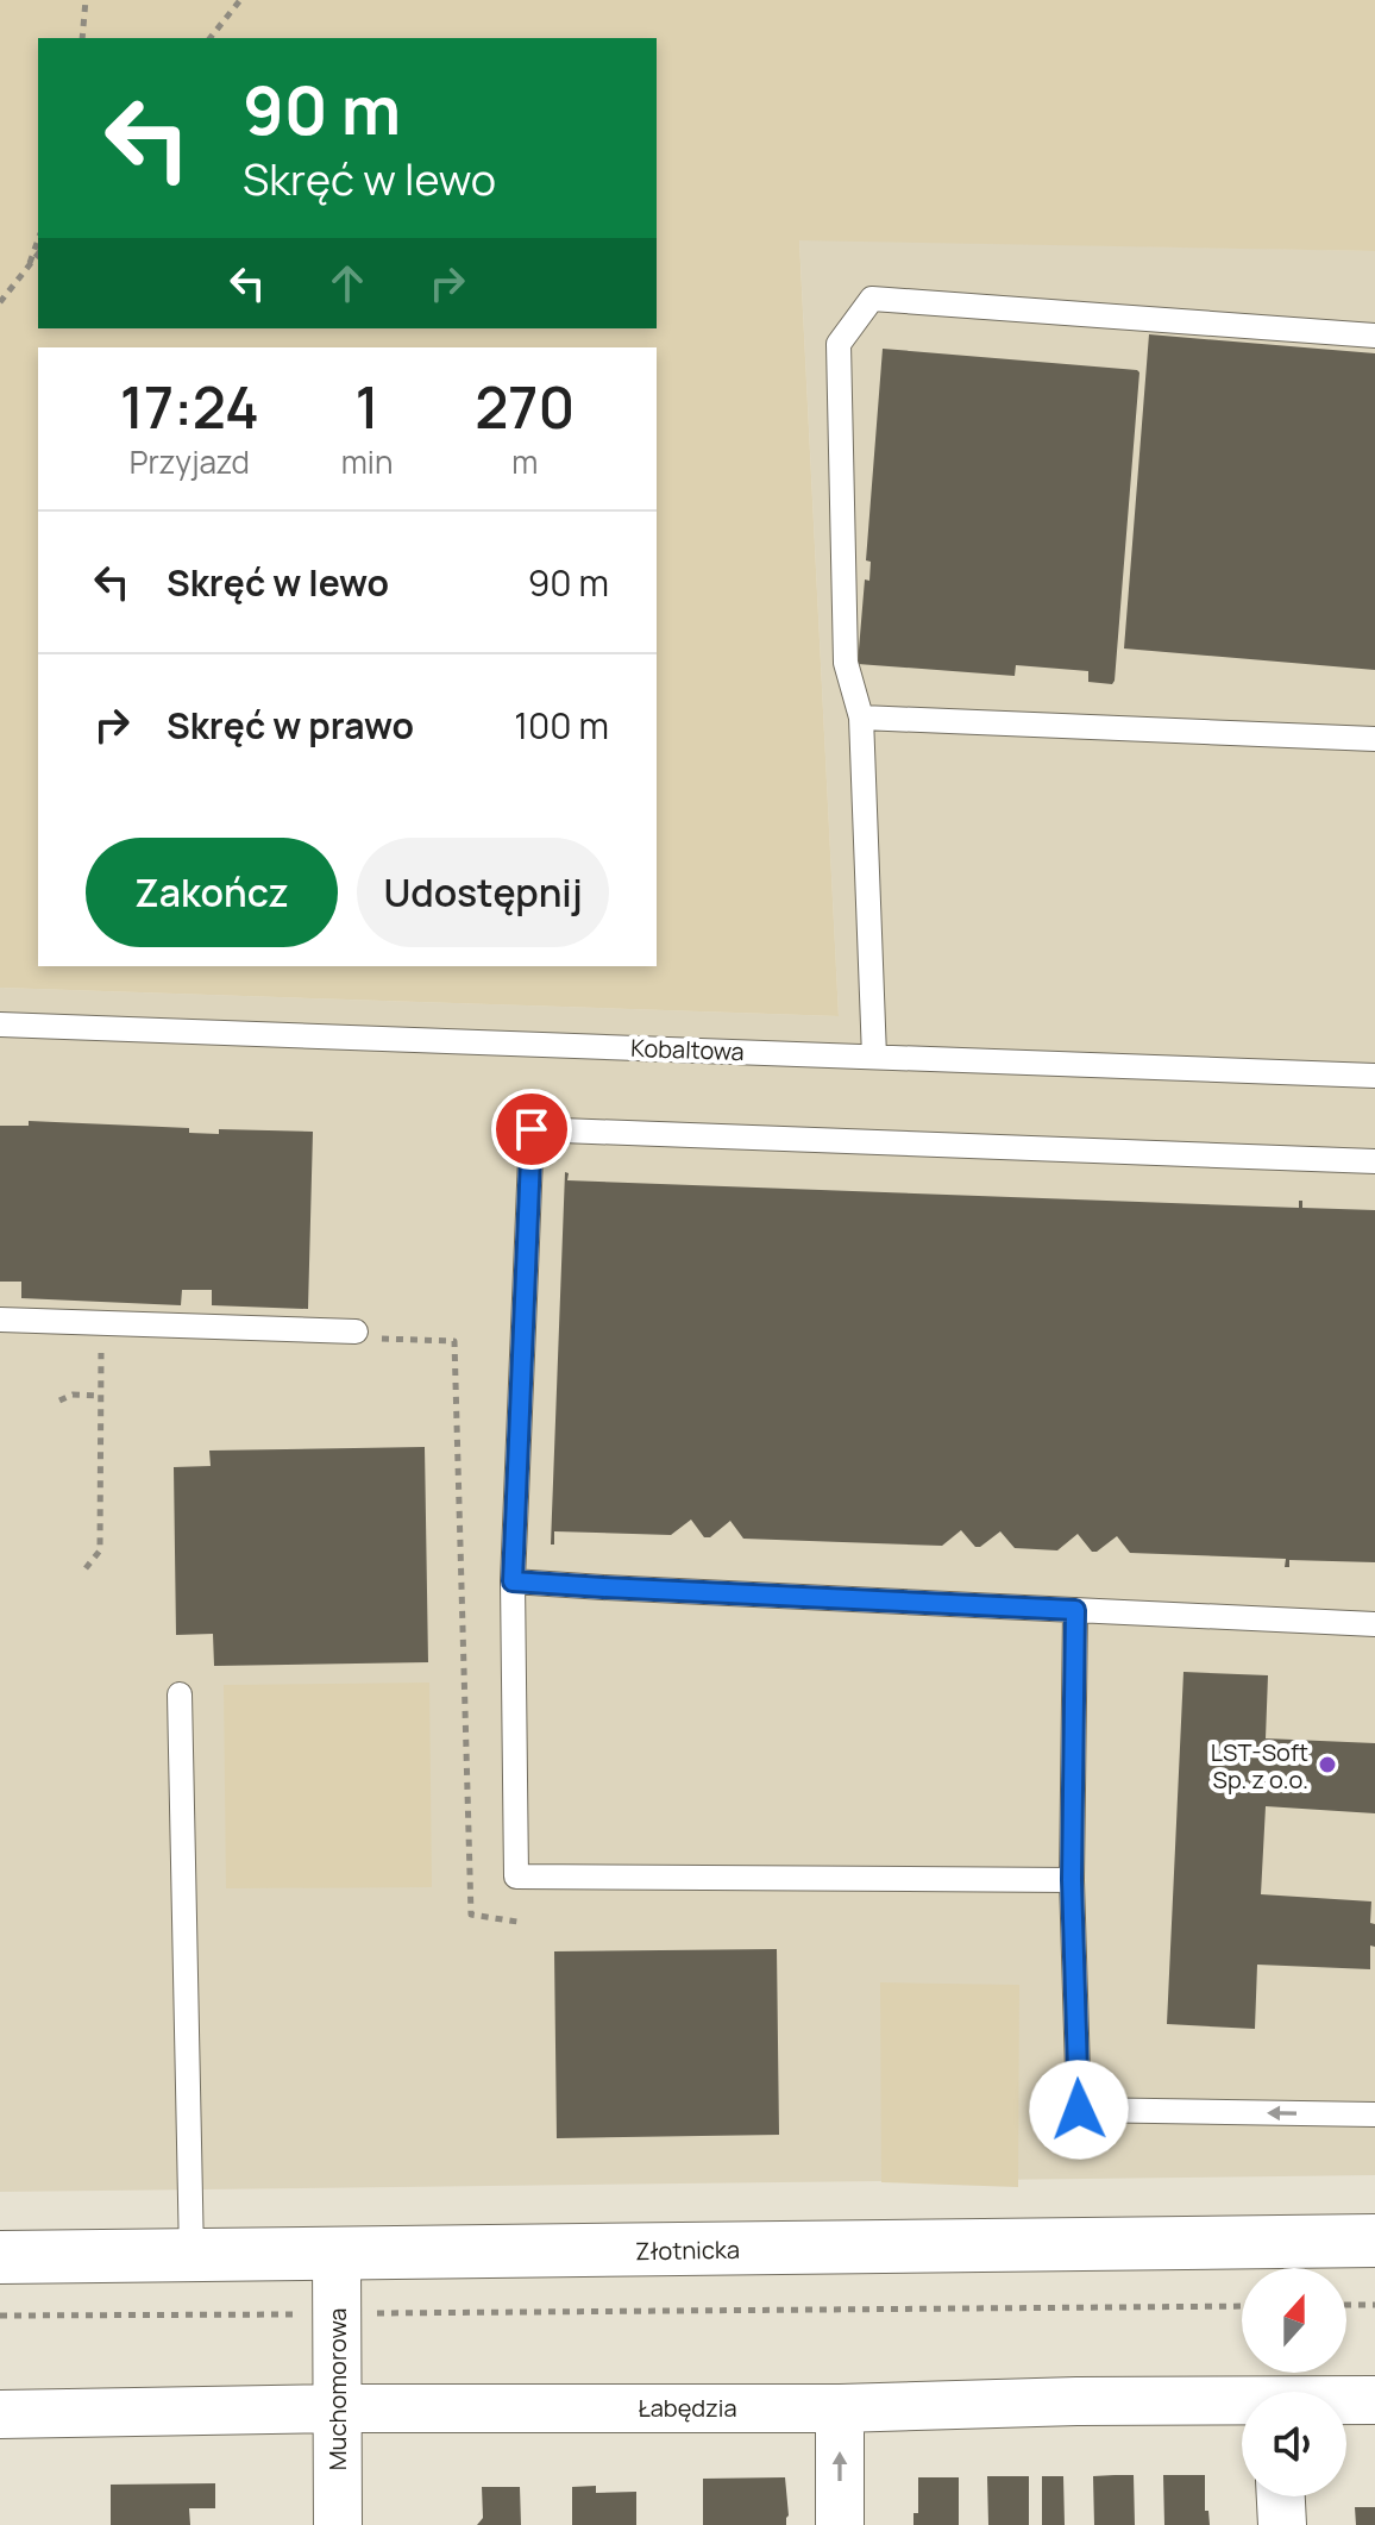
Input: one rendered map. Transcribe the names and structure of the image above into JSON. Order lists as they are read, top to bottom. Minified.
{"streets":{"street":["Złotnicka","Muchomorowa","Łabędzia"],"lane":["Kobaltowa"]},"crossings":[["Złotnicka","Muchomorowa"],["Muchomorowa","Łabędzia"]],"places":["LST-Soft Sp. z o.o."],"north":"top","page":{"turn":["90 m","Skręć w lewo"],"eta":["17:24","Przyjazd","1","min","270","m"],"list":[{"name":"Skręć w lewo","value":"90 m"},{"name":"Skręć w prawo","value":"100 m"}],"buttons":["Zakończ","Udostępnij"]}}
